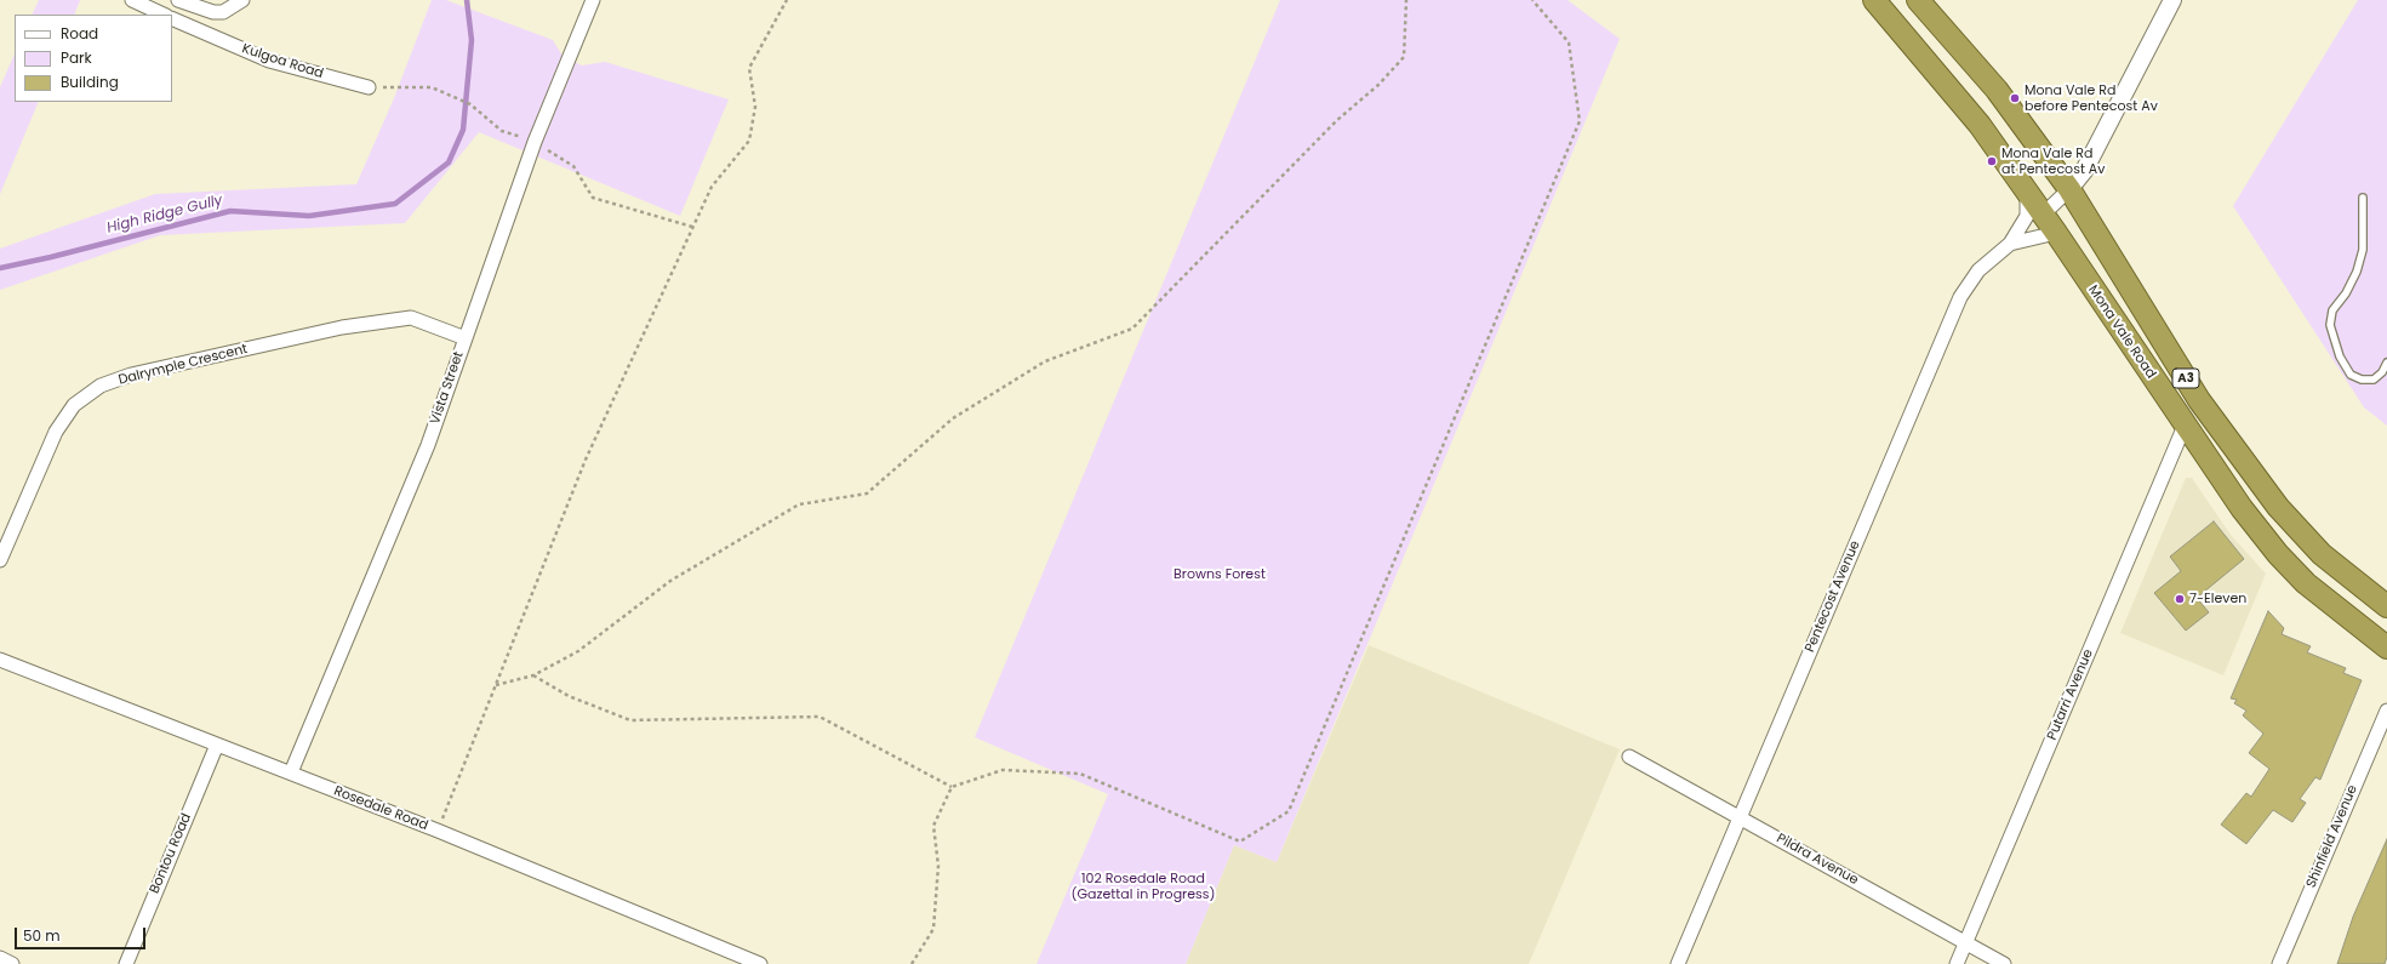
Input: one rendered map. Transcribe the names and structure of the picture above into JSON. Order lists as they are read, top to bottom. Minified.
{"streets":{"highway":["Mona Vale Road","A3"],"street":["Kulgoa Road","Dalrymple Crescent","Vista Street","Pentecost Avenue","Putarri Avenue","Rosedale Road","Shinfield Avenue","Bontou Road","Pildra Avenue"]},"crossings":[["Mona Vale Road","Pentecost Avenue"],["Mona Vale Road","Putarri Avenue"],["Dalrymple Crescent","Vista Street"],["Vista Street","Rosedale Road"],["Pentecost Avenue","Pildra Avenue"],["Putarri Avenue","Pildra Avenue"],["Rosedale Road","Bontou Road"]],"water":["High Ridge Gully"],"parks":["Browns Forest","102 Rosedale Road (Gazettal in Progress)"],"places":["Mona Vale Rd before Pentecost Av","Mona Vale Rd at Pentecost Av","7-Eleven"],"legend":["Road","Park","Building"],"scale_bar":"50 m"}
